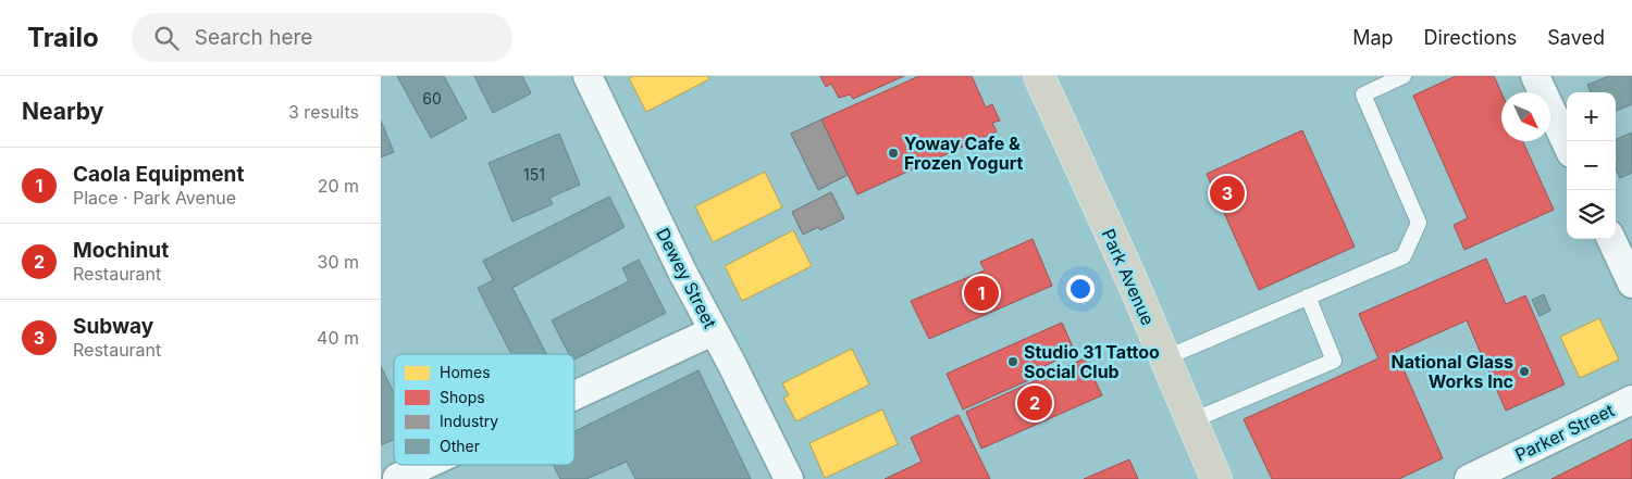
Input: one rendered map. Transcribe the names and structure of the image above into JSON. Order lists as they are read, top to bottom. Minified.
{"streets":{"highway":["Park Avenue"],"street":["Dewey Street","Parker Street"]},"places":["Yoway Cafe & Frozen Yogurt","Studio 31 Tattoo Social Club","National Glass Works Inc"],"house_numbers":["60","151"],"legend":["Homes","Shops","Industry","Other"],"north":"bottom right","page":{"header":"Trailo","search":"Search here","nav":["Map","Directions","Saved"],"heading":["Nearby","3 results"],"map_buttons":["+","−"],"list":[{"mark":"1","name":"Caola Equipment","note":"Place · Park Avenue","value":"20 m"},{"mark":"2","name":"Mochinut","note":"Restaurant","value":"30 m"},{"mark":"3","name":"Subway","note":"Restaurant","value":"40 m"}],"pins":["3","1","2"]}}
